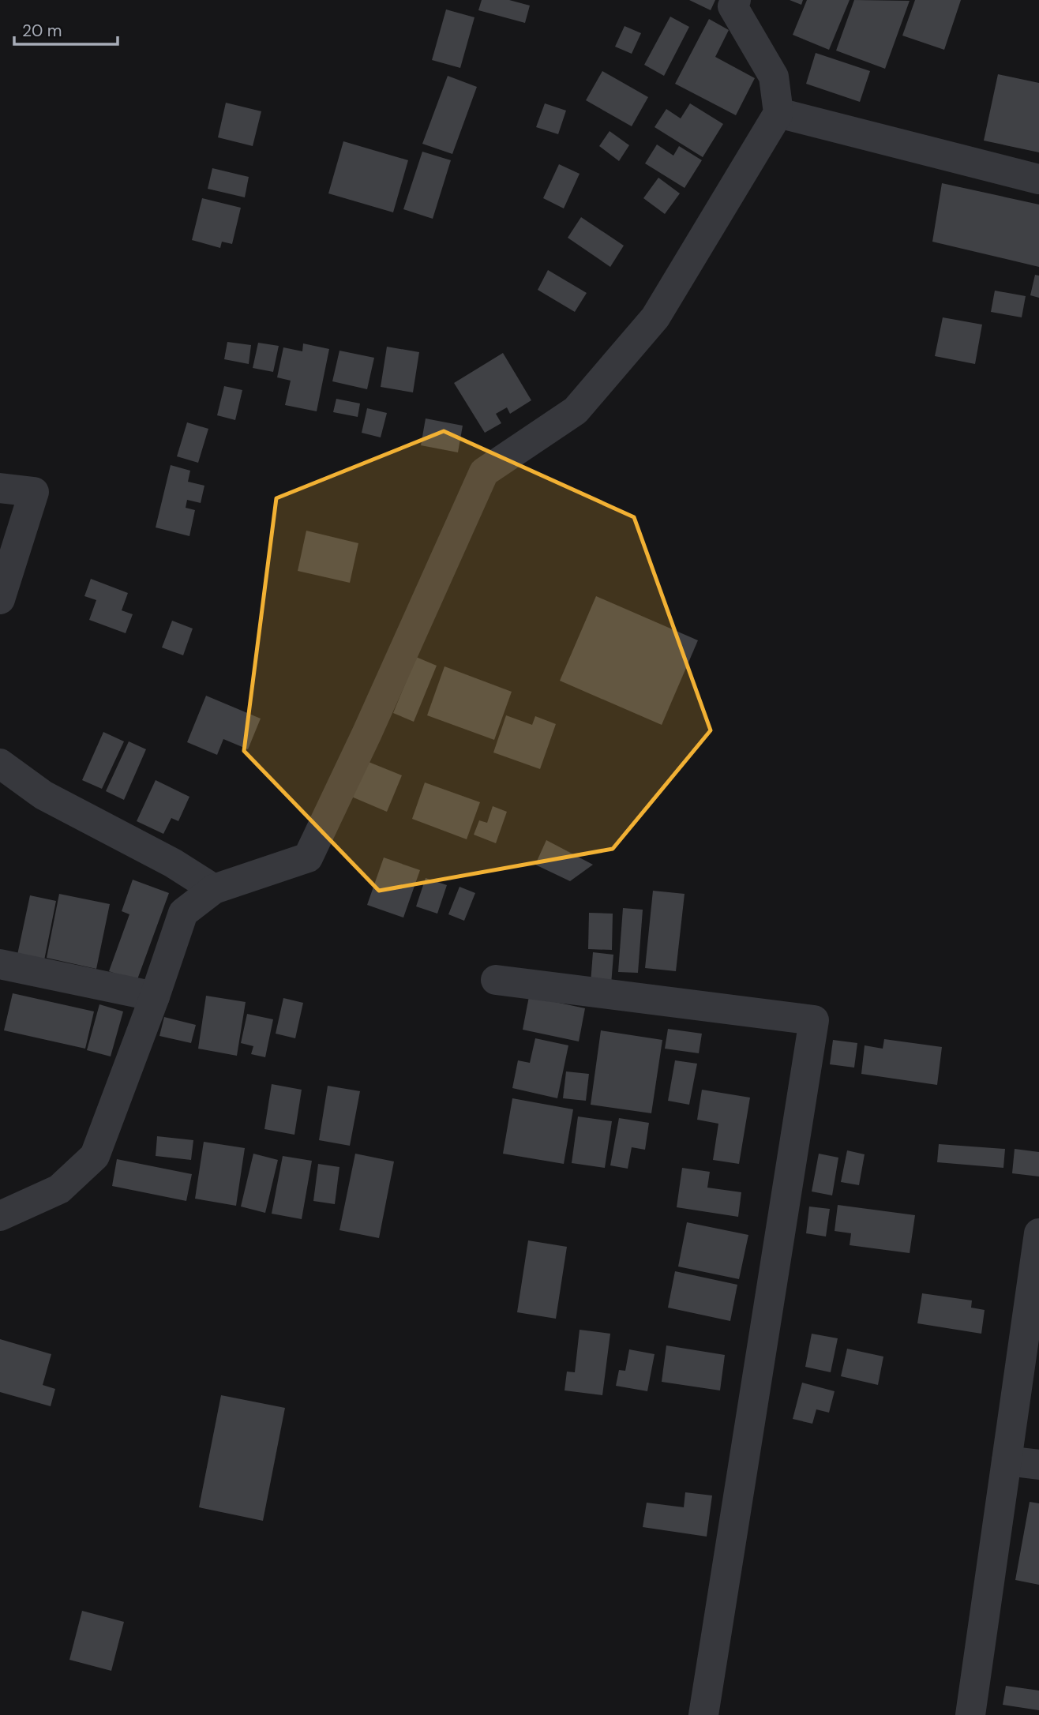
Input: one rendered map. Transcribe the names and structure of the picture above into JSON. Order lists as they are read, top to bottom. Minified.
{"scale_bar":"20 m"}
